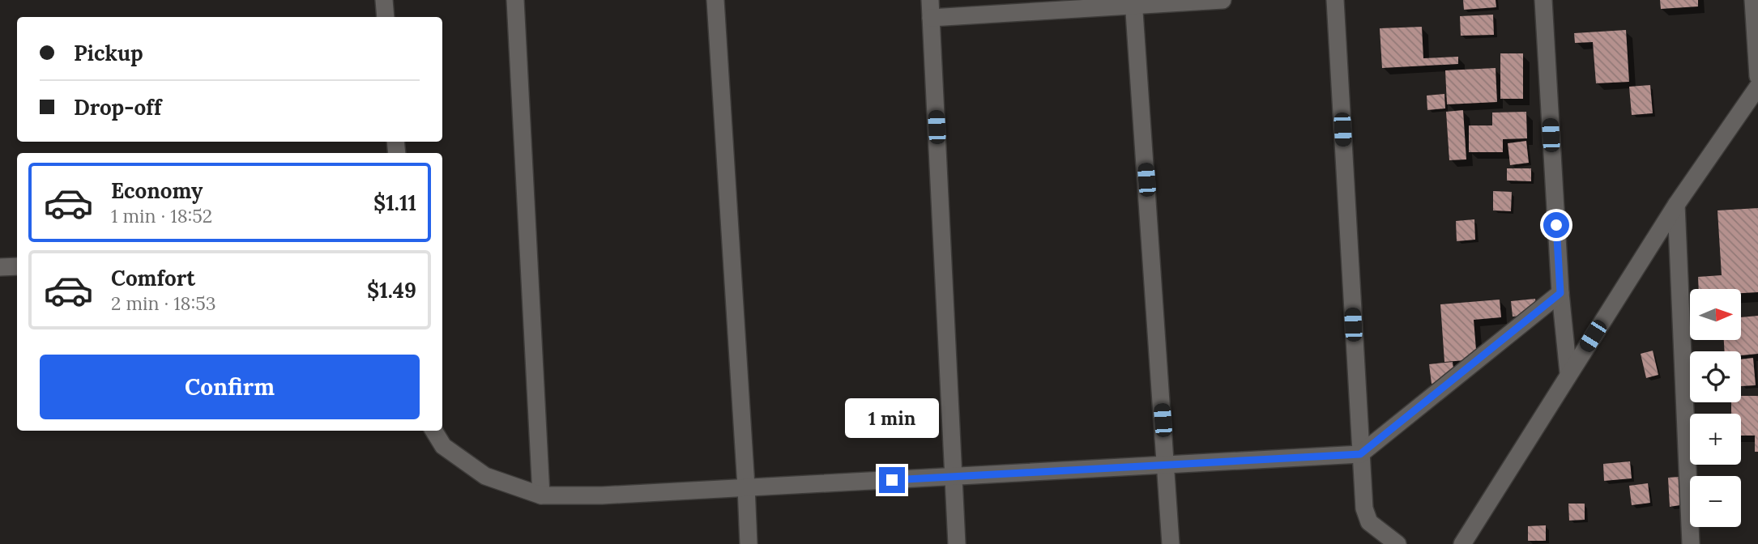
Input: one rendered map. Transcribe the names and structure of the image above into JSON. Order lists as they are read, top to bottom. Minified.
{"north":"right","page":{"banner":["Pickup","Drop-off"],"list":[{"name":"Economy","note":"1 min · 18:52","value":"$1.11"},{"name":"Comfort","note":"2 min · 18:53","value":"$1.49"}],"map_buttons":["+","−"],"buttons":"Confirm","bubble":"1 min"}}
